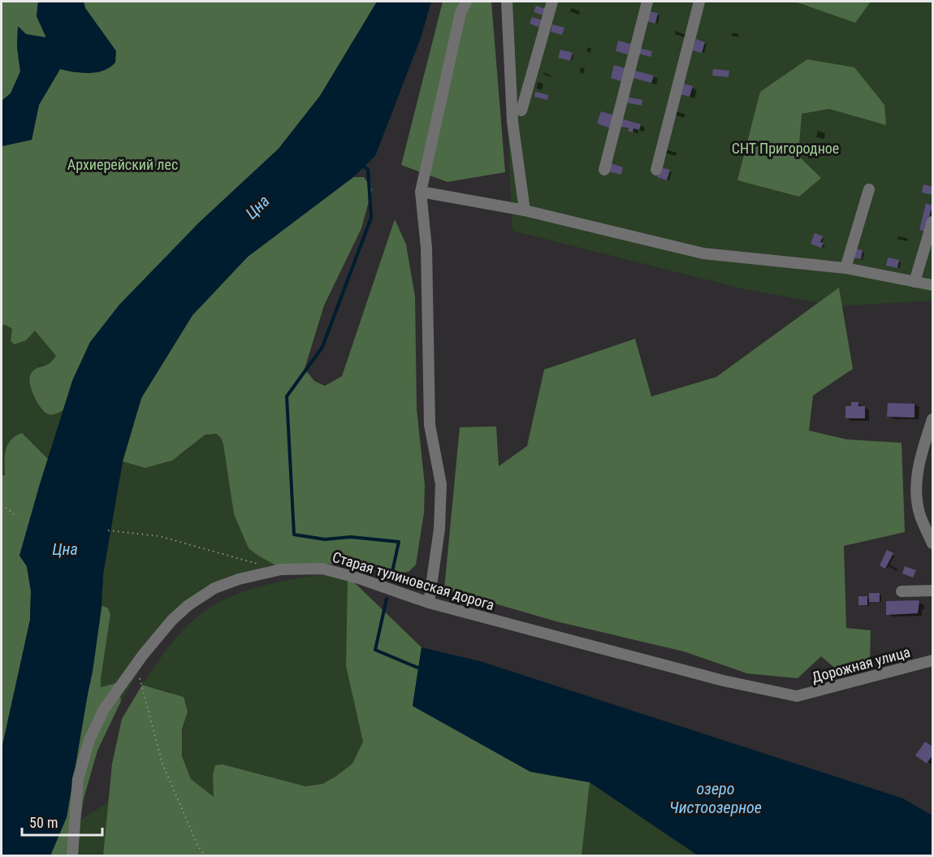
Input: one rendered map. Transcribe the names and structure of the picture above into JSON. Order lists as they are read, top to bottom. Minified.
{"streets":{"street":["Старая тулиновская дорога","Дорожная улица"]},"crossings":[["Старая тулиновская дорога","Дорожная улица"]],"water":["Цна","озеро Чистоозерное"],"parks":["СНТ Пригородное","Архиерейский лес"],"scale_bar":"50 m"}
